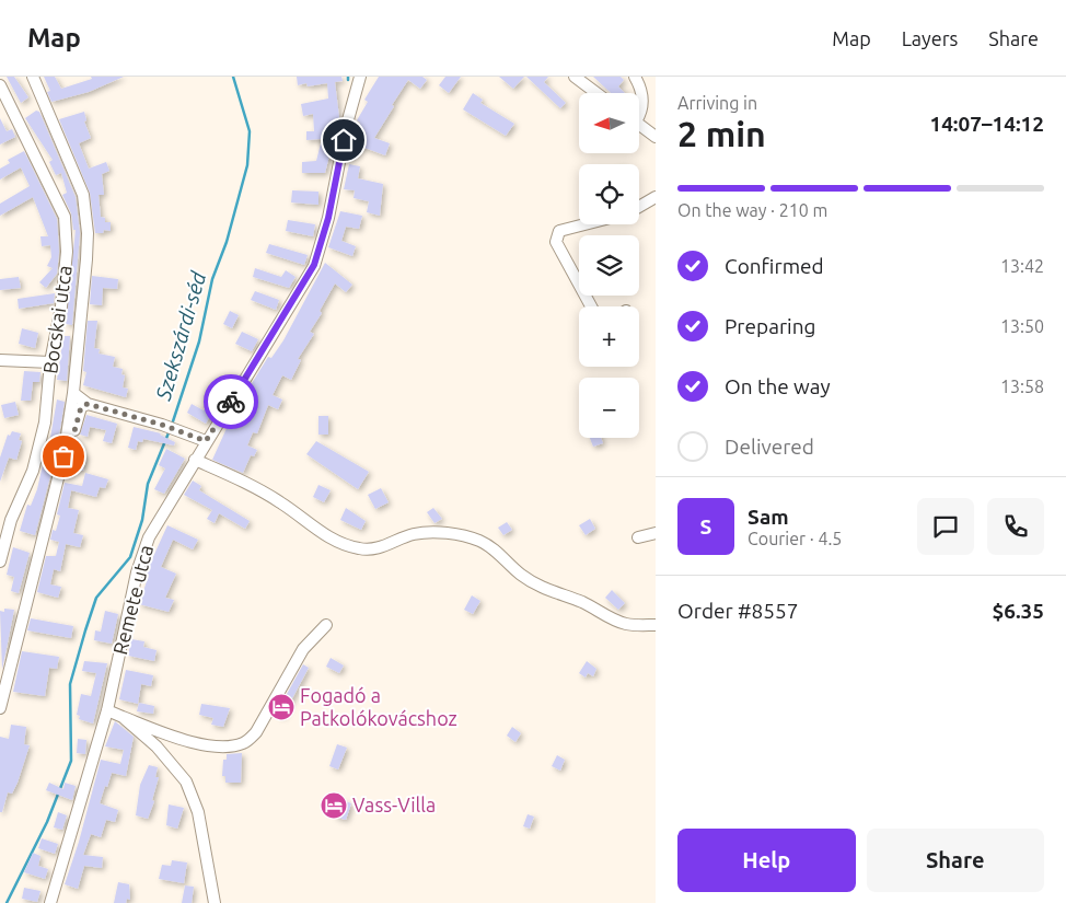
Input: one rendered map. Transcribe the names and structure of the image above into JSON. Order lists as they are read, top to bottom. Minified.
{"streets":{"street":["Bocskai utca","Remete utca"]},"water":["Szekszárdi-séd"],"places":{"hotel":["Fogadó a Patkolókovácshoz","Vass-Villa"]},"north":"left","page":{"header":"Map","nav":["Map","Layers","Share"],"heading":["2 min","Arriving in","14:07–14:12"],"panel":["Sam","Courier · 4.5","Order #8557","$6.35"],"map_buttons":["+","−"],"bar":"On the way · 210 m","list":[["Confirmed","13:42"],["Preparing","13:50"],["On the way","13:58"],"Delivered"],"round":"S","buttons":["Help","Share"]}}
